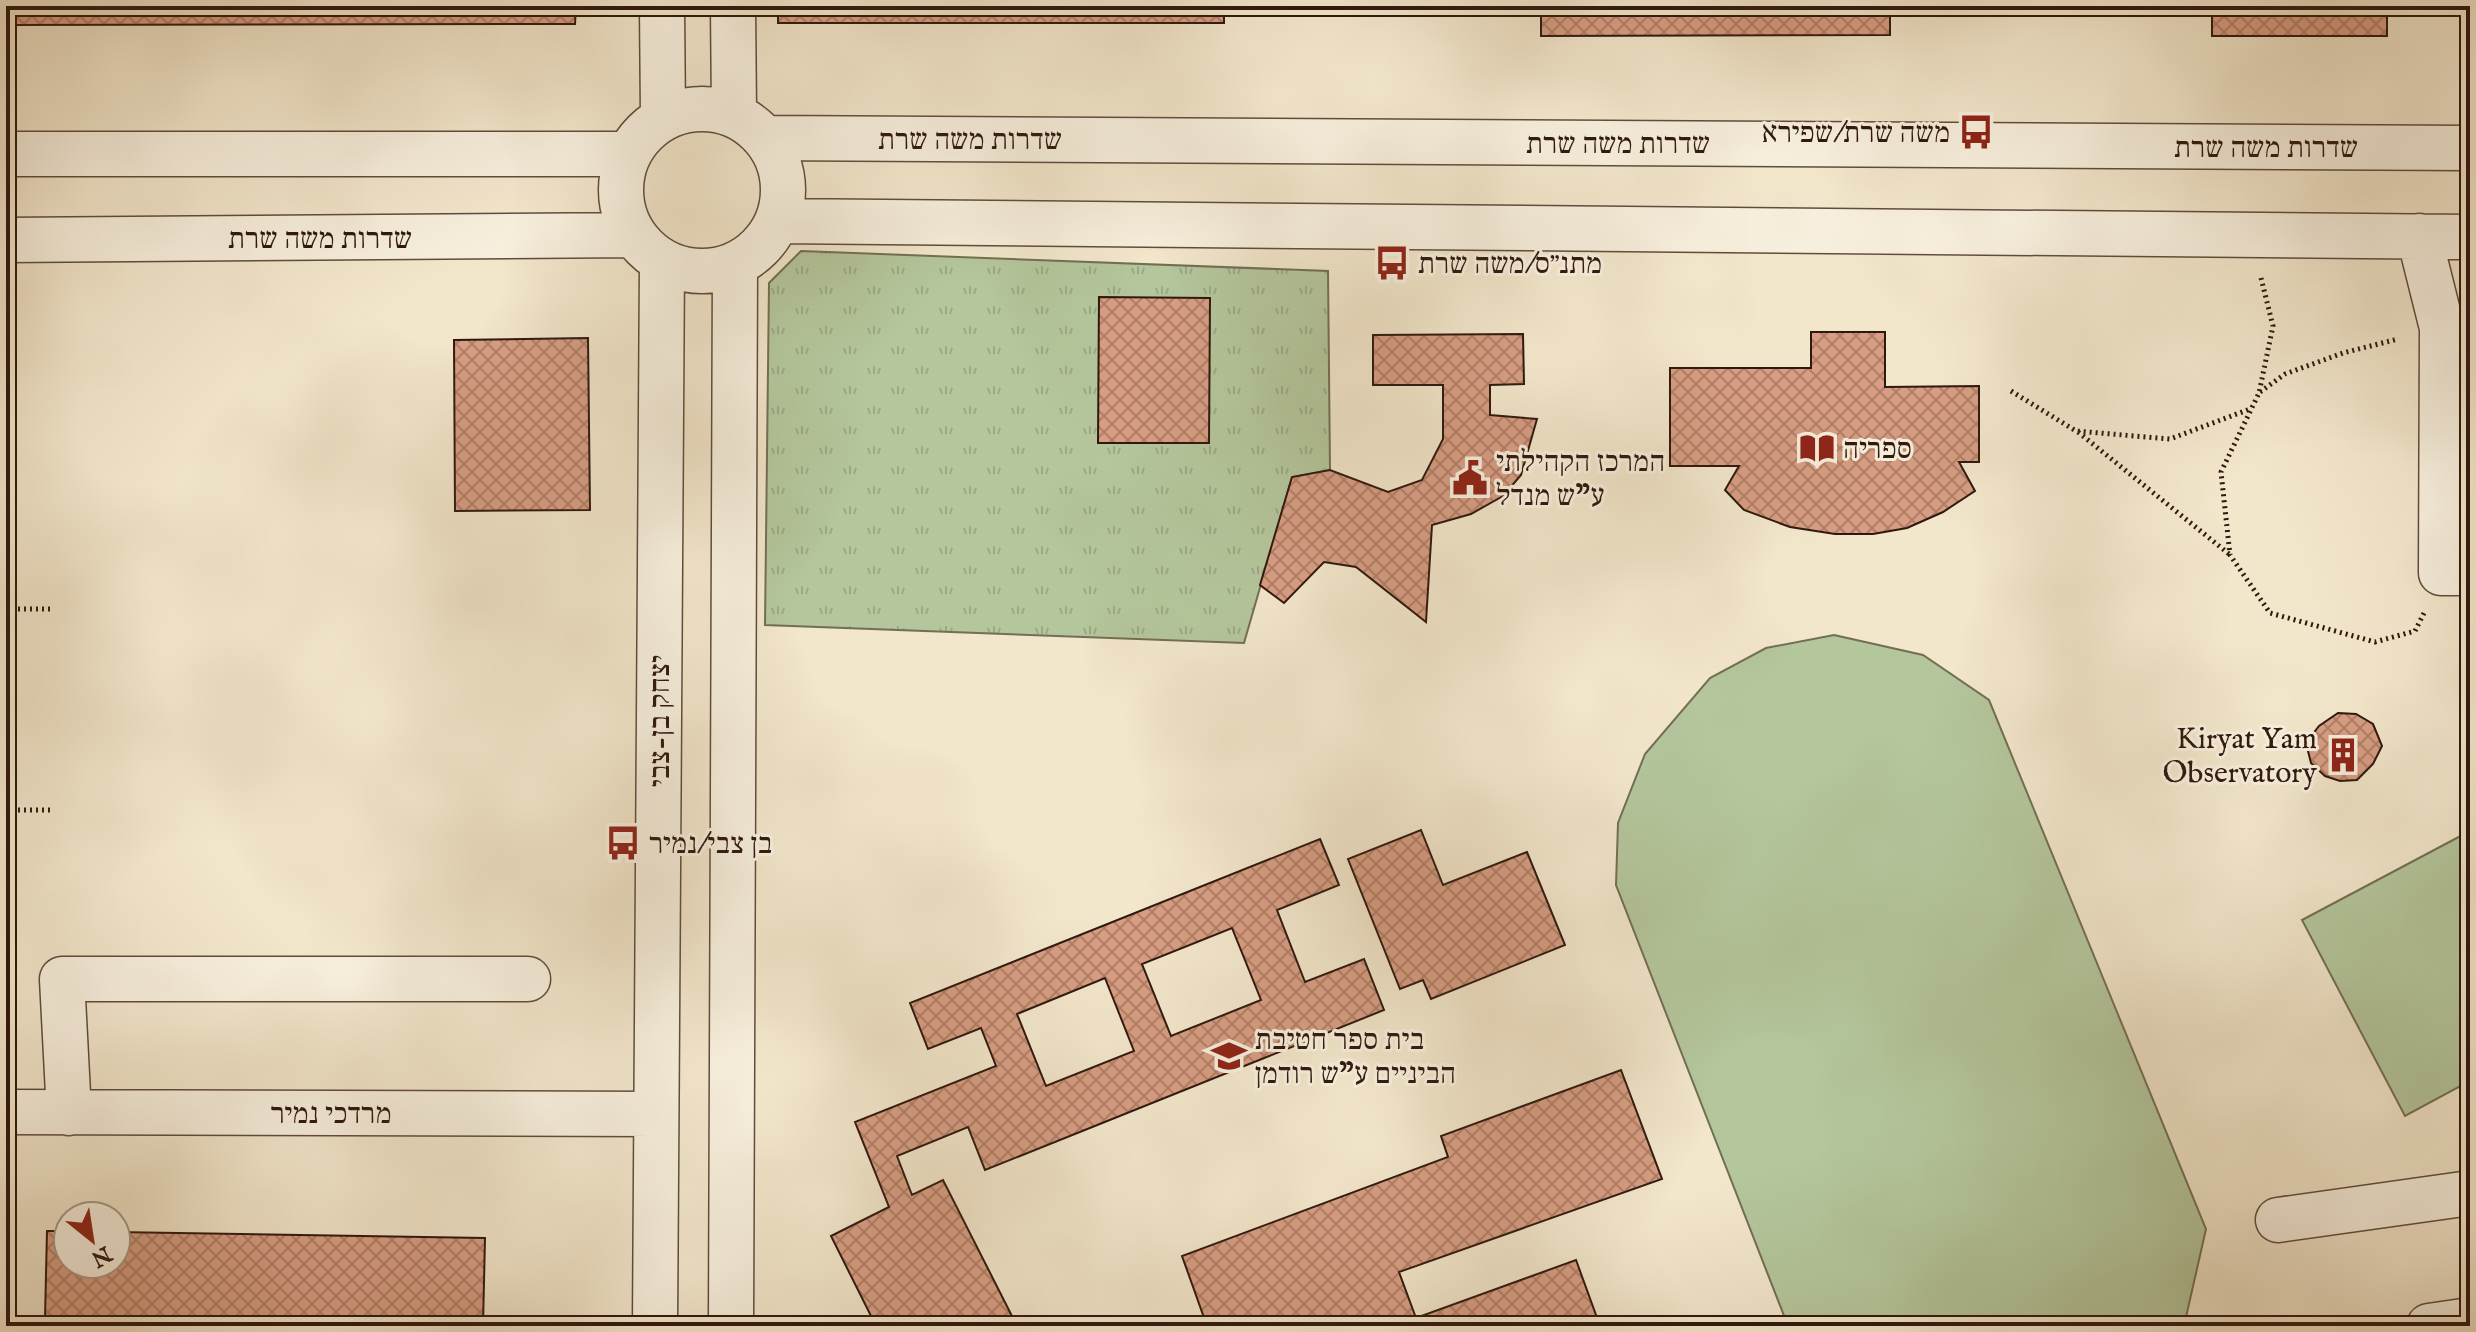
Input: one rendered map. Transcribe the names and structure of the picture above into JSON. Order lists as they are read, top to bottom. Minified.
{"streets":{"street":["שדרות משה שרת","יצחק בן-צבי","מרדכי נמיר"]},"crossings":[["שדרות משה שרת","יצחק בן-צבי"],["יצחק בן-צבי","מרדכי נמיר"]],"places":{"bus stop":["משה שרת/שפירא","מתנ״ס/משה שרת","בן צבי/נמיר"],"library":["ספריה"],"public building":["המרכז הקהילתי ע\"ש מנדל"],"building":["Kiryat Yam Observatory"],"school or university":["בית ספר חטיבת הביניים ע\"ש רודמן"]},"north":"bottom right"}
